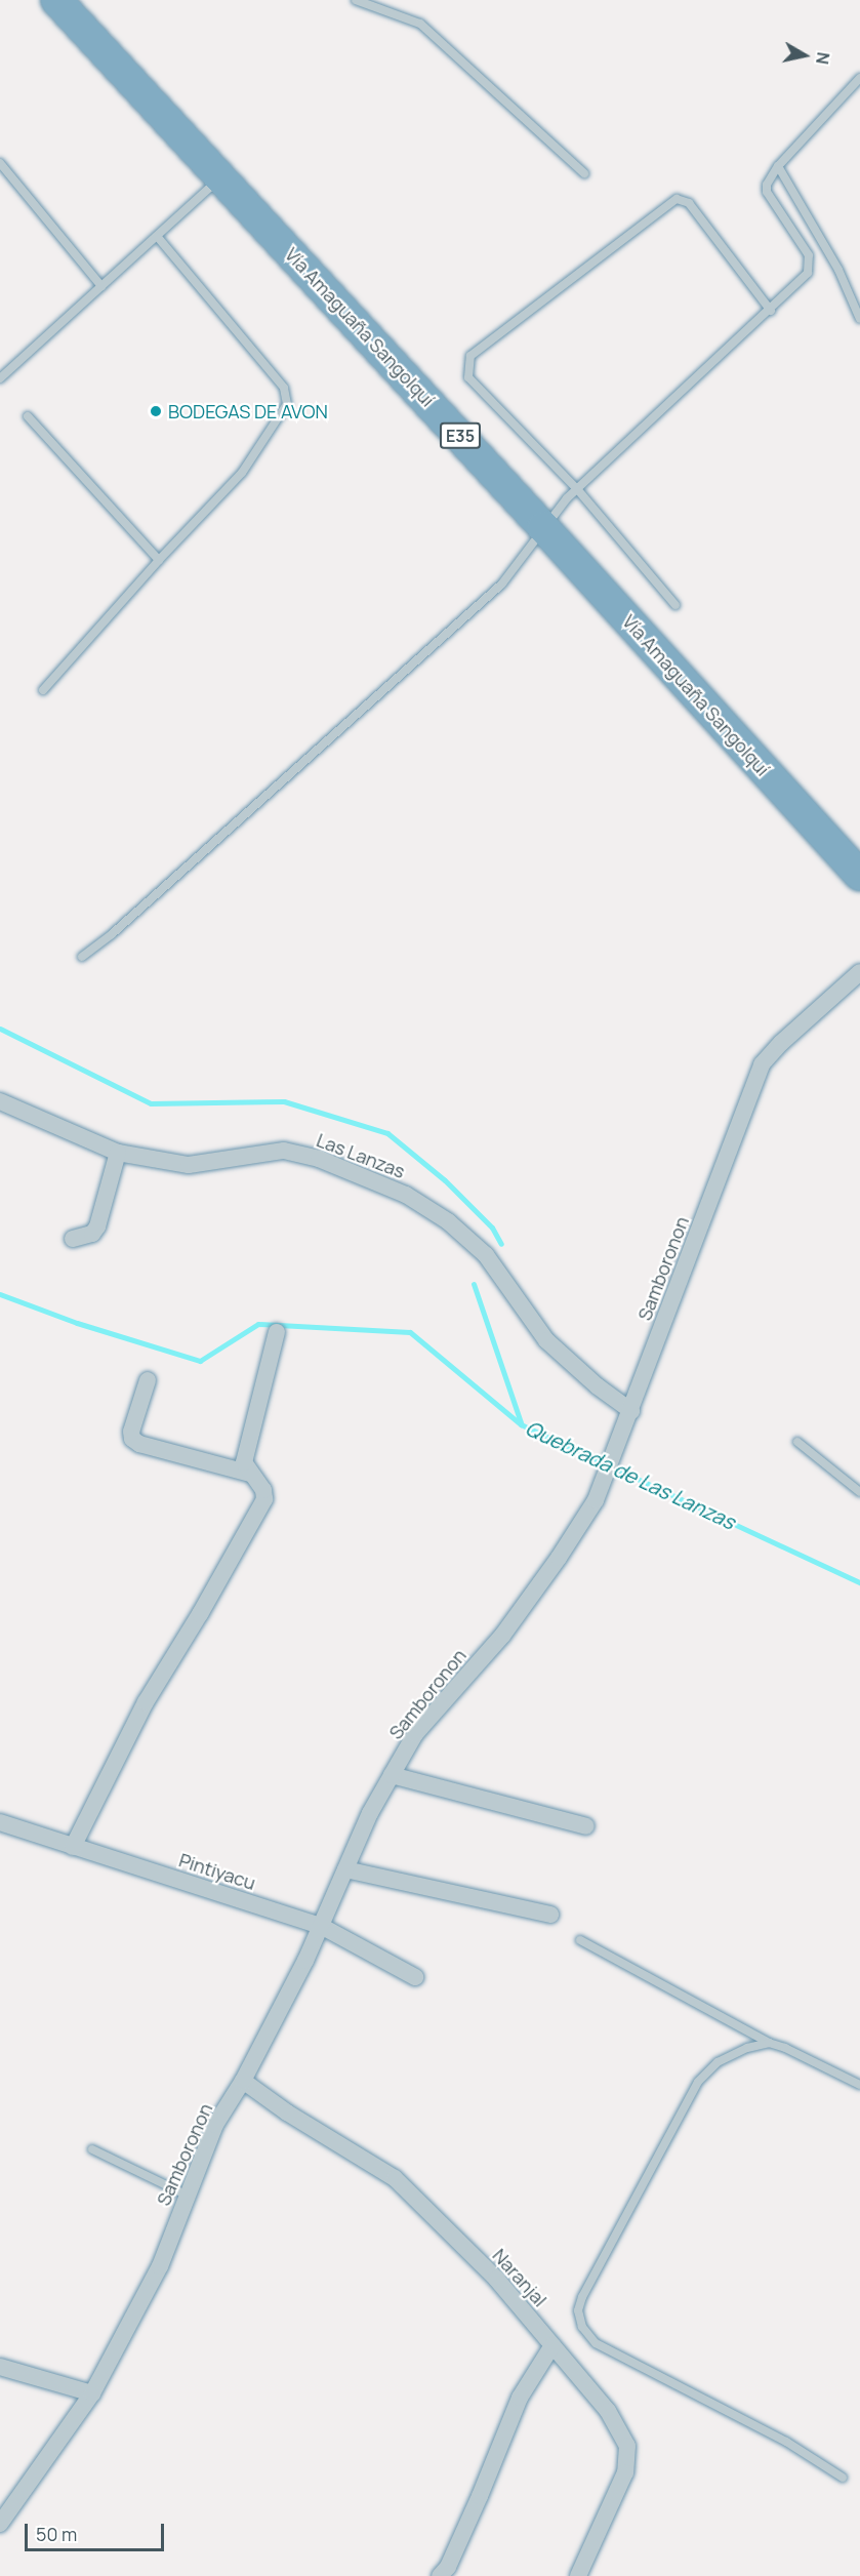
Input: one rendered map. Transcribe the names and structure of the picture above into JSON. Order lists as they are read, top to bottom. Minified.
{"streets":{"highway":["Vía Amaguaña Sangolquí","E35"],"street":["Las Lanzas","Samboronon","Pintiyacu","Naranjal"]},"crossings":[["Las Lanzas","Samboronon"],["Samboronon","Pintiyacu"],["Samboronon","Naranjal"]],"water":["Quebrada de Las Lanzas"],"places":["BODEGAS DE AVON"],"scale_bar":"50 m","north":"right"}
